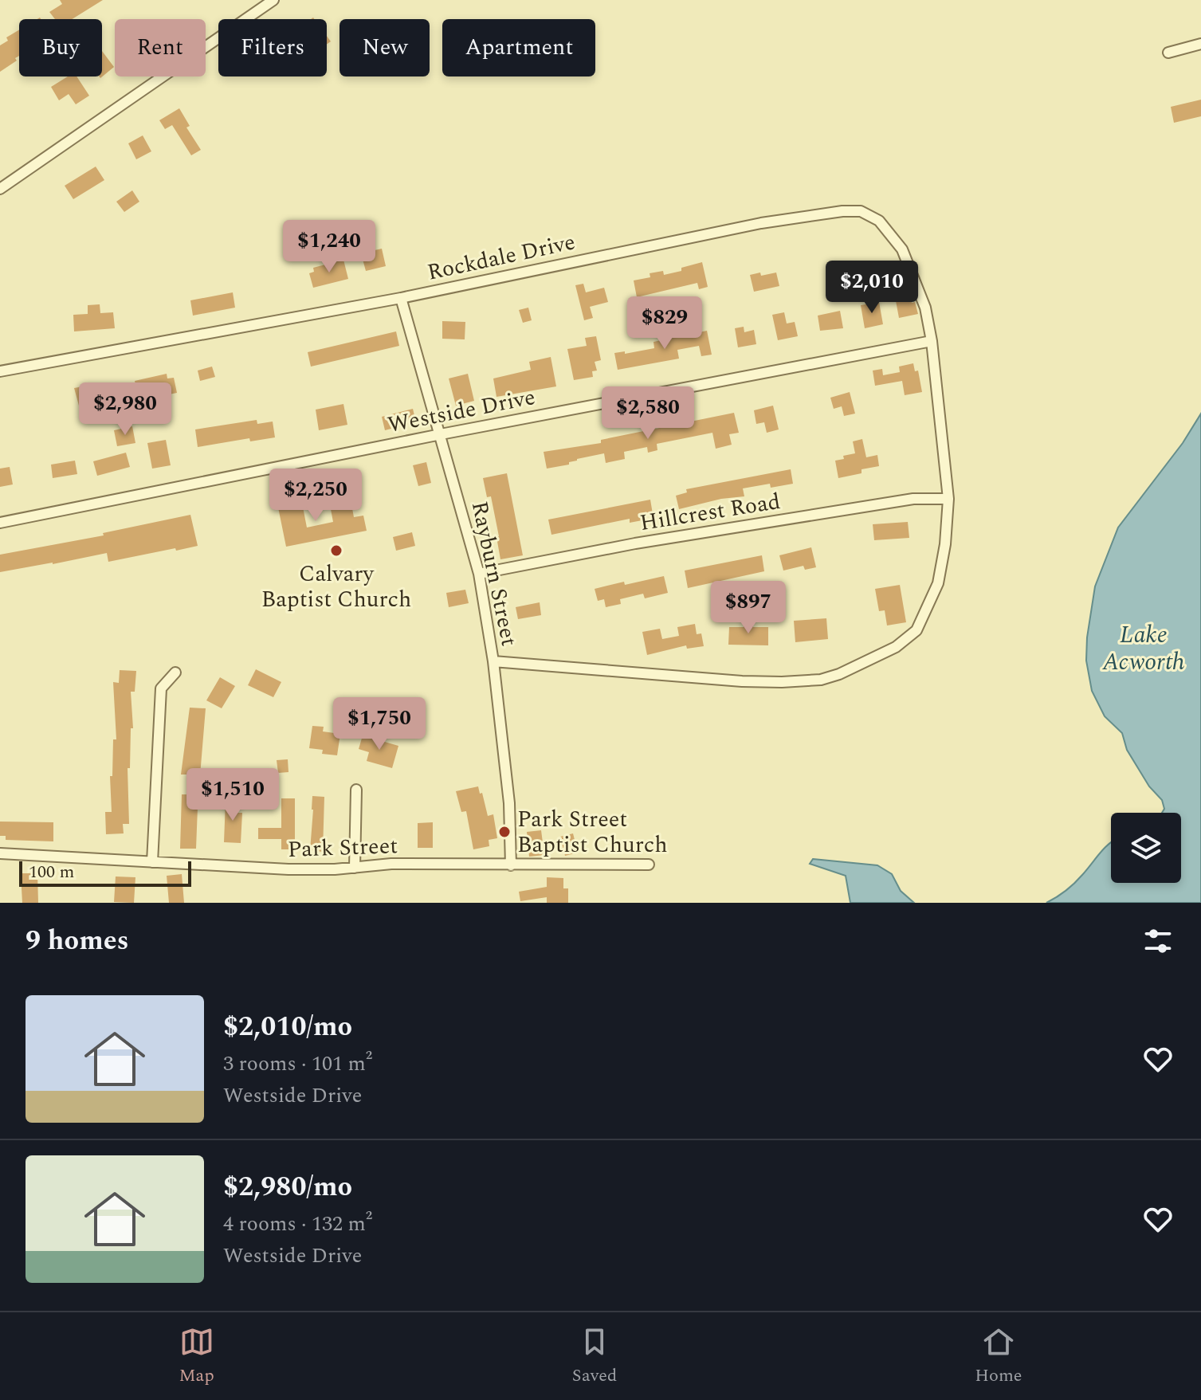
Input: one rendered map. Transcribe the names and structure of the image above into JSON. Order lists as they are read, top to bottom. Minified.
{"streets":{"street":["Rockdale Drive","Westside Drive","Hillcrest Road","Rayburn Street","Park Street"]},"crossings":[["Rockdale Drive","Westside Drive"],["Rockdale Drive","Hillcrest Road"],["Rockdale Drive","Rayburn Street"],["Westside Drive","Rayburn Street"],["Hillcrest Road","Rayburn Street"],["Rayburn Street","Park Street"]],"water":["Lake Acworth"],"places":["Calvary Baptist Church","Park Street Baptist Church"],"scale_bar":"100 m","page":{"chip":["Buy","Rent","Filters","New","Apartment"],"price":["$1,240","$2,010","$829","$2,980","$2,580","$2,250","$897","$1,750","$1,510"],"scale":"100 m","heading":"9 homes","list":[{"name":"$2,010/mo","note":"3 rooms · 101 m² · Westside Drive"},{"name":"$2,980/mo","note":"4 rooms · 132 m² · Westside Drive"}],"tabs":["Map","Saved","Home"]}}
